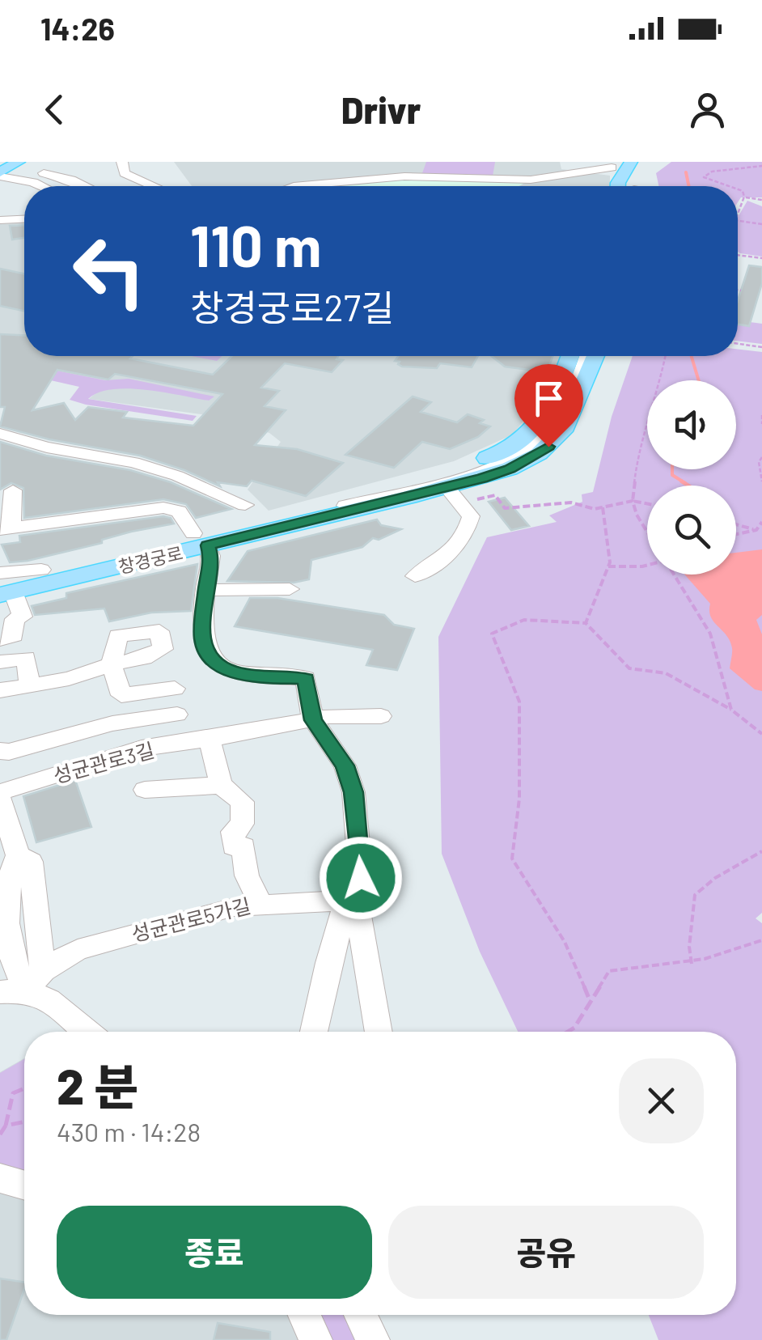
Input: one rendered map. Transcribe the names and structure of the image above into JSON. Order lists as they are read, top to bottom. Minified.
{"streets":{"main road":["창경궁로"],"street":["성균관로3길","성균관로5가길"]},"page":{"status":"14:26","header":"Drivr","turn":["110 m","창경궁로27길"],"heading":["2 분","430 m · 14:28"],"buttons":["종료","공유"]}}
